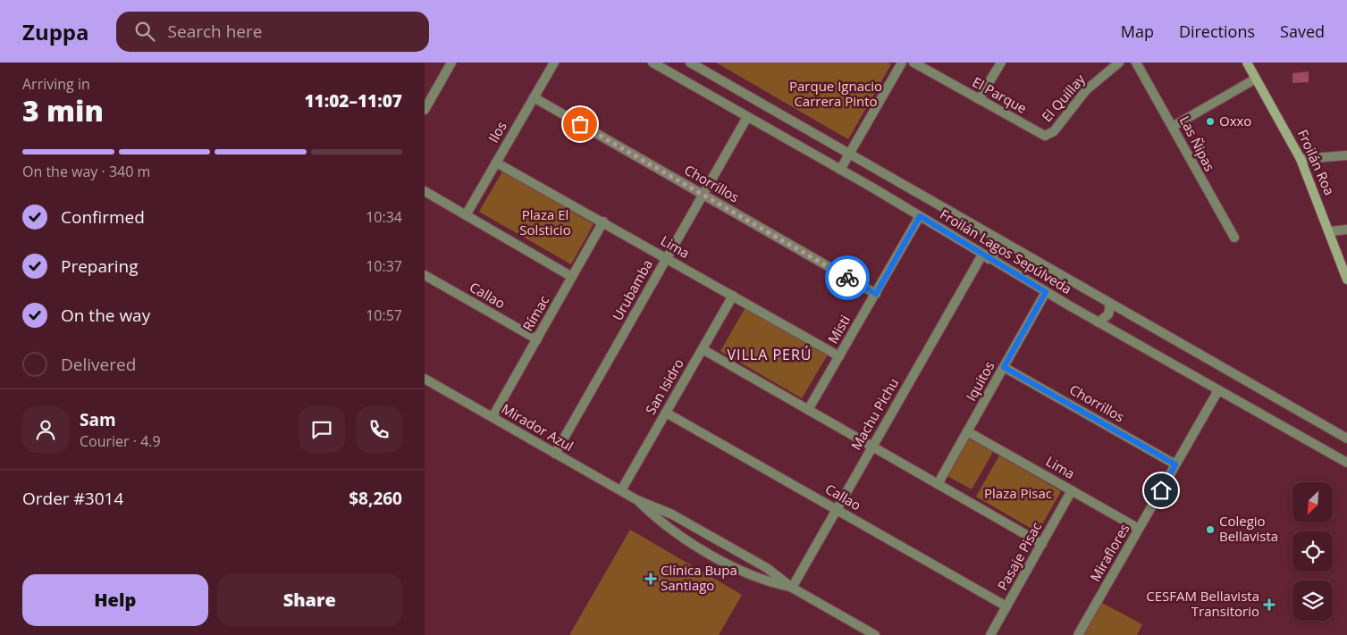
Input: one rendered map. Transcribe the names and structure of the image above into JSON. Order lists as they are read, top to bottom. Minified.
{"streets":{"main road":["Froilán Roa"],"street":["El Parque","El Quillay","Ilos","Las Ñipas","Chorrillos","Lima","Froilán Lagos Sepúlveda","Urubamba","Callao","Rímac","Misti","Iquitos","San Isidro","Machu Pichu","Mirador Azul","Miraflores","Pasaje Pisac"]},"crossings":[["El Parque","El Quillay"],["Ilos","Chorrillos"],["Ilos","Lima"],["Chorrillos","Urubamba"],["Chorrillos","Misti"],["Chorrillos","Iquitos"],["Chorrillos","Miraflores"],["Lima","Urubamba"],["Lima","Rímac"],["Lima","Misti"],["Lima","Iquitos"],["Lima","San Isidro"],["Lima","Miraflores"],["Lima","Pasaje Pisac"],["Froilán Lagos Sepúlveda","Urubamba"],["Froilán Lagos Sepúlveda","Misti"],["Froilán Lagos Sepúlveda","Iquitos"],["Froilán Lagos Sepúlveda","Machu Pichu"],["Froilán Lagos Sepúlveda","Miraflores"],["Urubamba","Mirador Azul"],["Callao","Rímac"],["Callao","San Isidro"],["Callao","Machu Pichu"],["Callao","Pasaje Pisac"],["Rímac","Mirador Azul"],["San Isidro","Mirador Azul"],["Machu Pichu","Mirador Azul"]],"districts":["VILLA PERÚ"],"parks":["Parque Ignacio Carrera Pinto","Plaza El Solsticio","Plaza Pisac"],"places":{"other":["Oxxo","Colegio Bellavista"],"health":["Clínica Bupa Santiago","CESFAM Bellavista Transitorio"]},"north":"bottom left","page":{"header":"Zuppa","search":"Search here","nav":["Map","Directions","Saved"],"heading":["3 min","Arriving in","11:02–11:07"],"panel":["Sam","Courier · 4.9","Order #3014","$8,260"],"bar":"On the way · 340 m","list":[["Confirmed","10:34"],["Preparing","10:37"],["On the way","10:57"],"Delivered"],"buttons":["Help","Share"]}}
